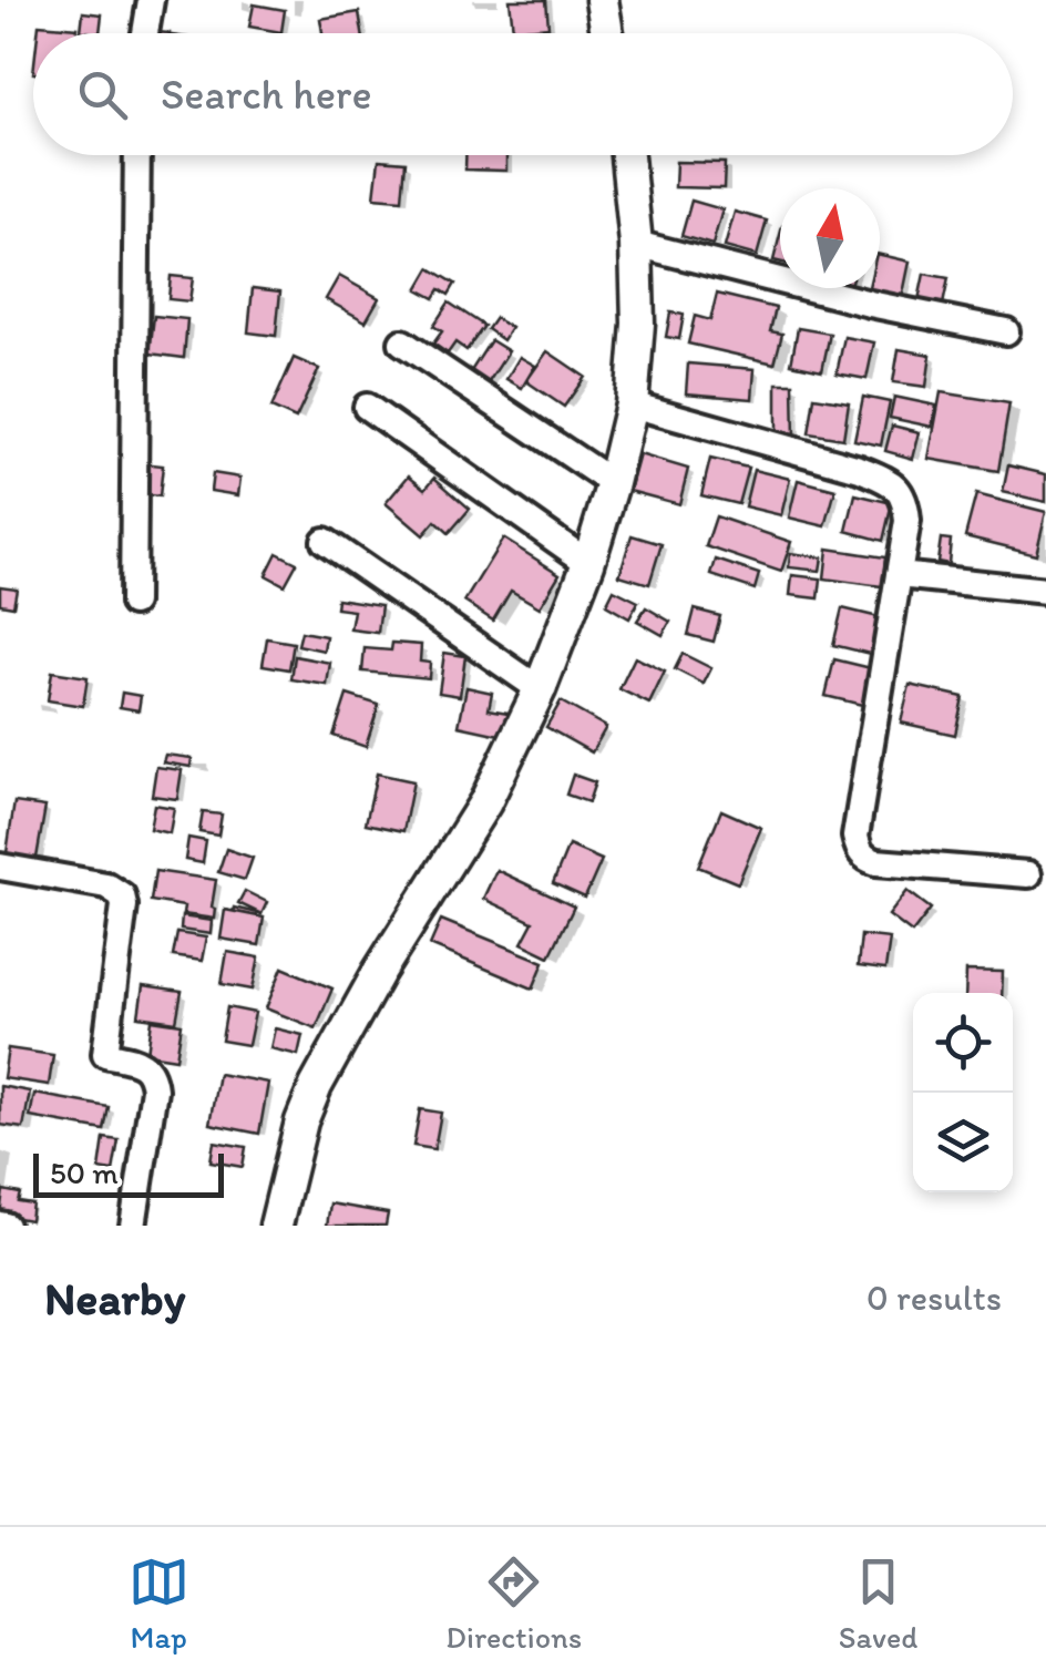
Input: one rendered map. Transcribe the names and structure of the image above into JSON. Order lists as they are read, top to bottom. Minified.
{"scale_bar":"50 m","north":"top","page":{"search":"Search here","scale":"50 m","heading":["Nearby","0 results"],"nav":["Map","Directions","Saved"]}}
